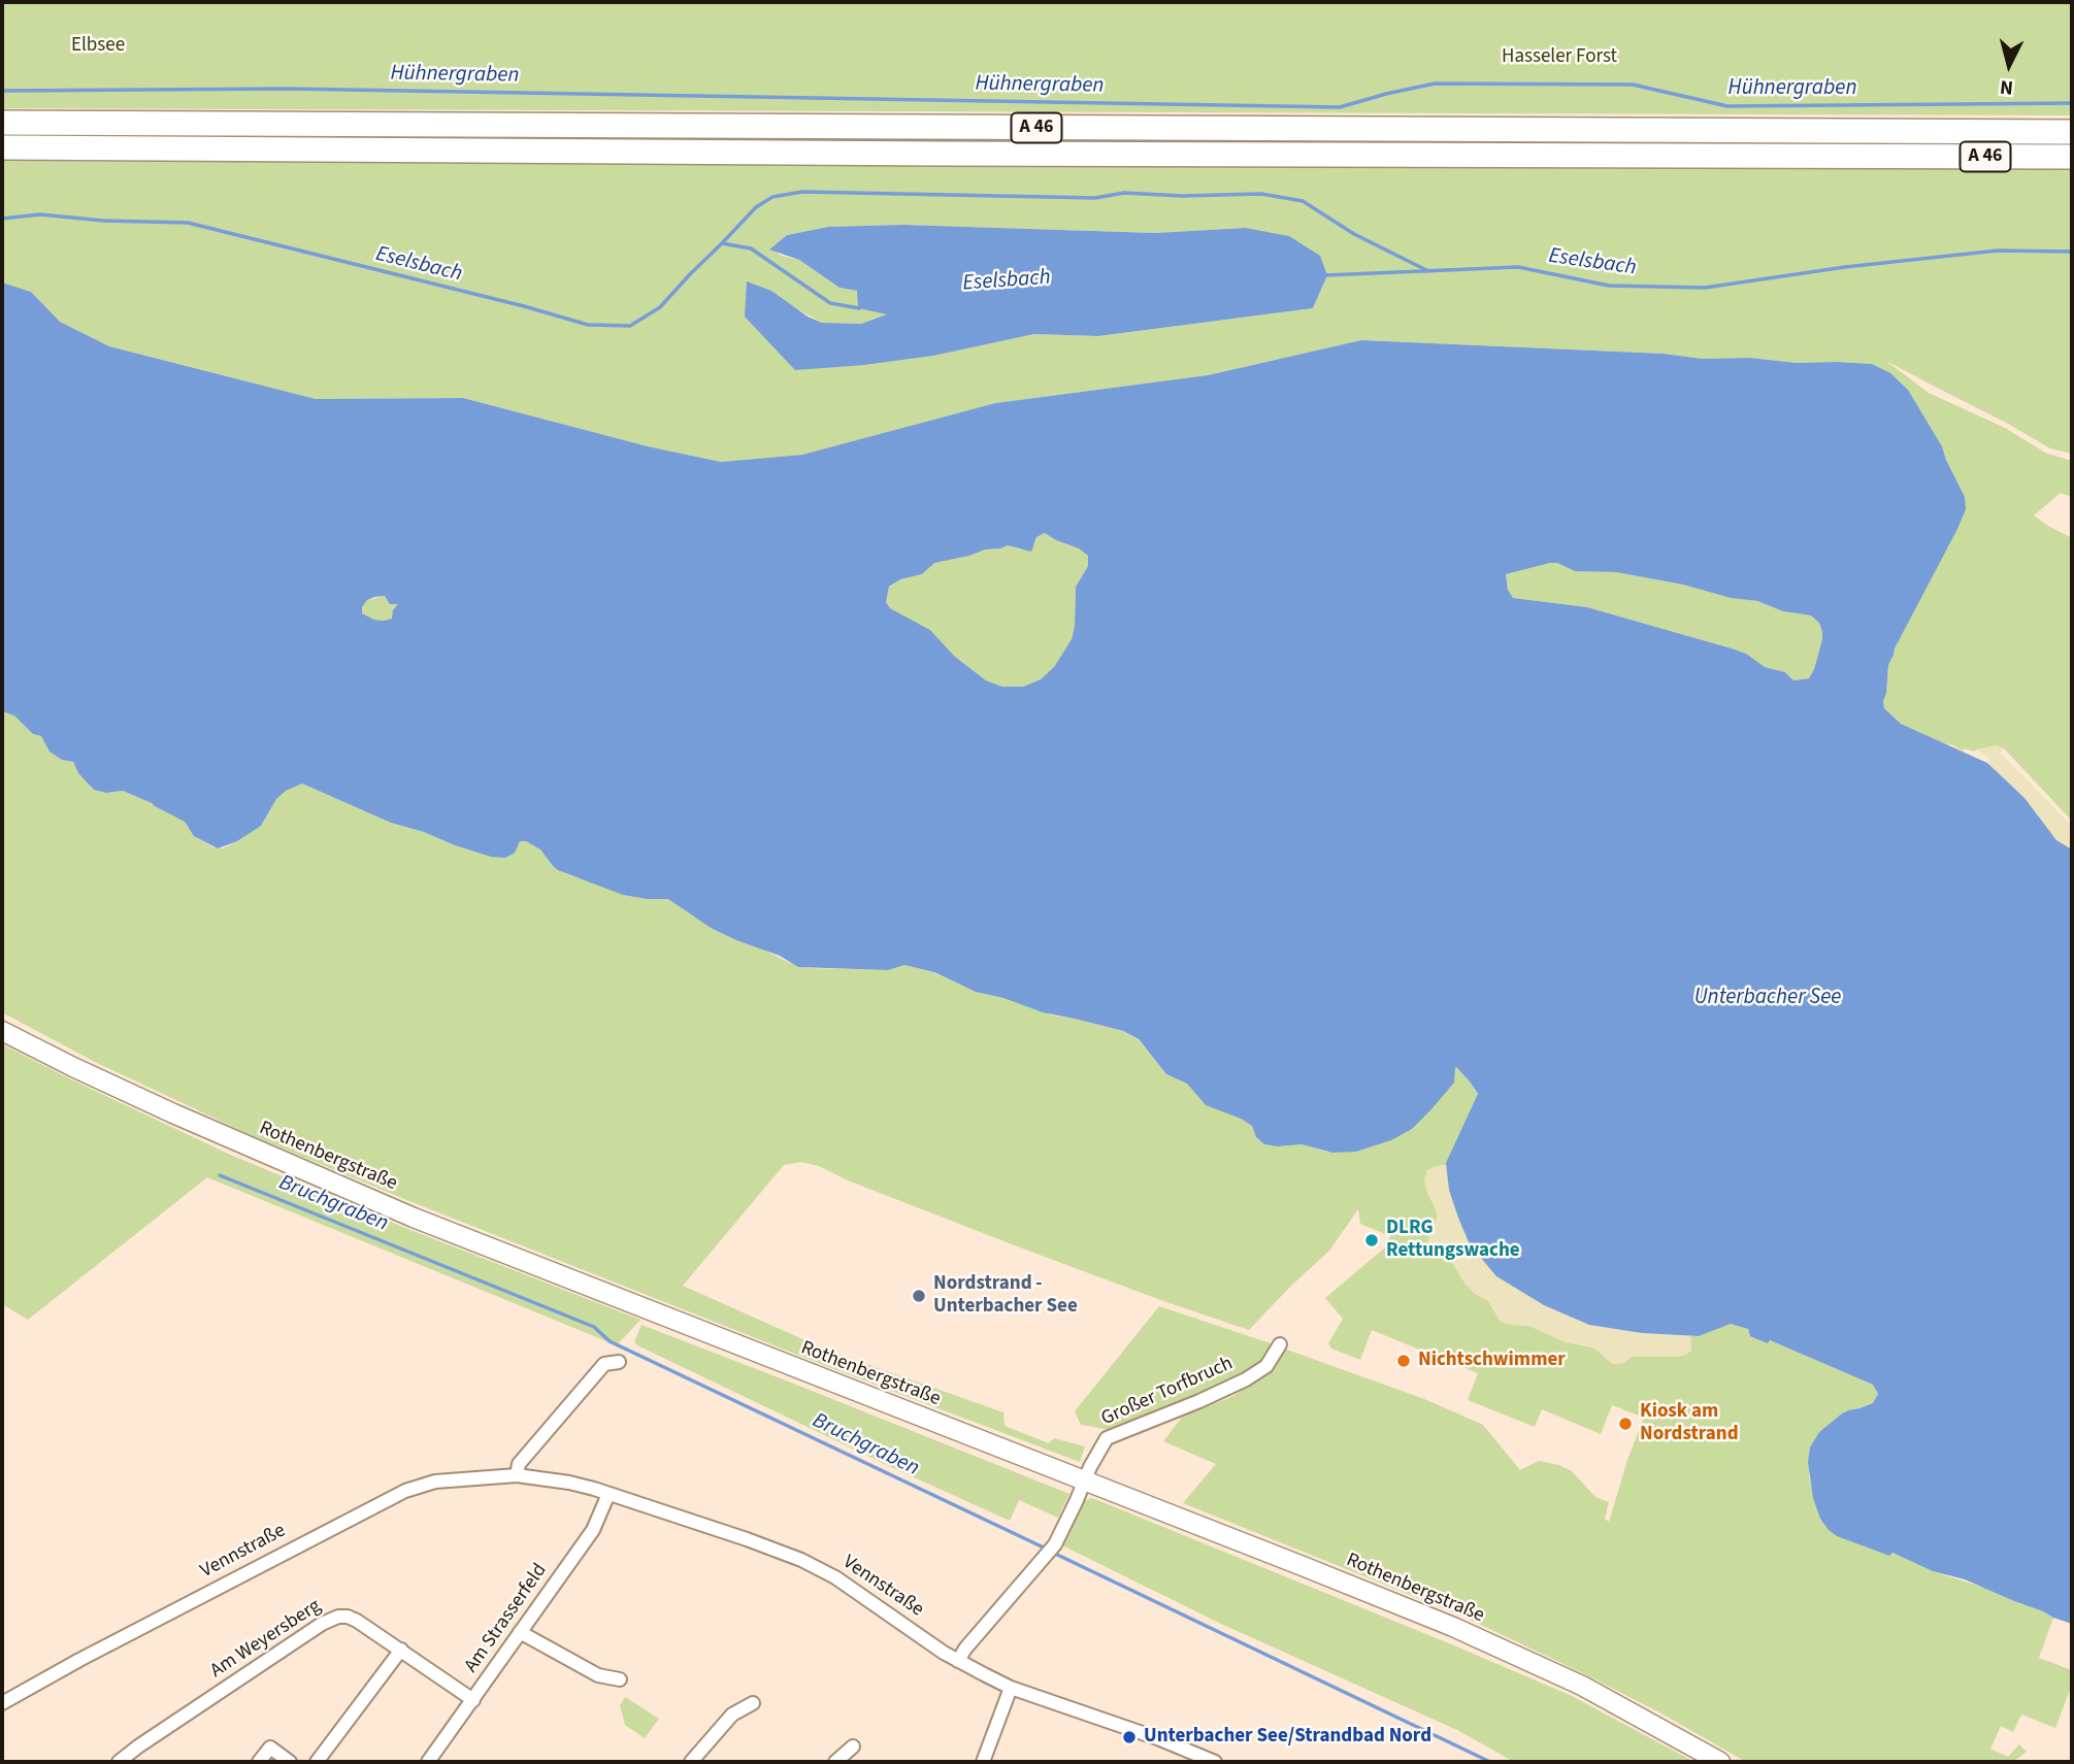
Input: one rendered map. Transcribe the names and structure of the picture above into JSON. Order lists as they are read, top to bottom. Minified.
{"streets":{"highway":["A 46"],"main road":["Rothenbergstraße"],"street":["Großer Torfbruch","Vennstraße","Am Strasserfeld","Am Weyersberg"]},"crossings":[["Rothenbergstraße","Großer Torfbruch"],["Großer Torfbruch","Vennstraße"],["Vennstraße","Am Strasserfeld"],["Am Strasserfeld","Am Weyersberg"]],"water":["Hühnergraben","Eselsbach","Unterbacher See","Bruchgraben"],"parks":["Elbsee","Hasseler Forst"],"places":["DLRG Rettungswache","Nordstrand - Unterbacher See","Nichtschwimmer","Kiosk am Nordstrand","Unterbacher See/Strandbad Nord"],"north":"bottom"}
